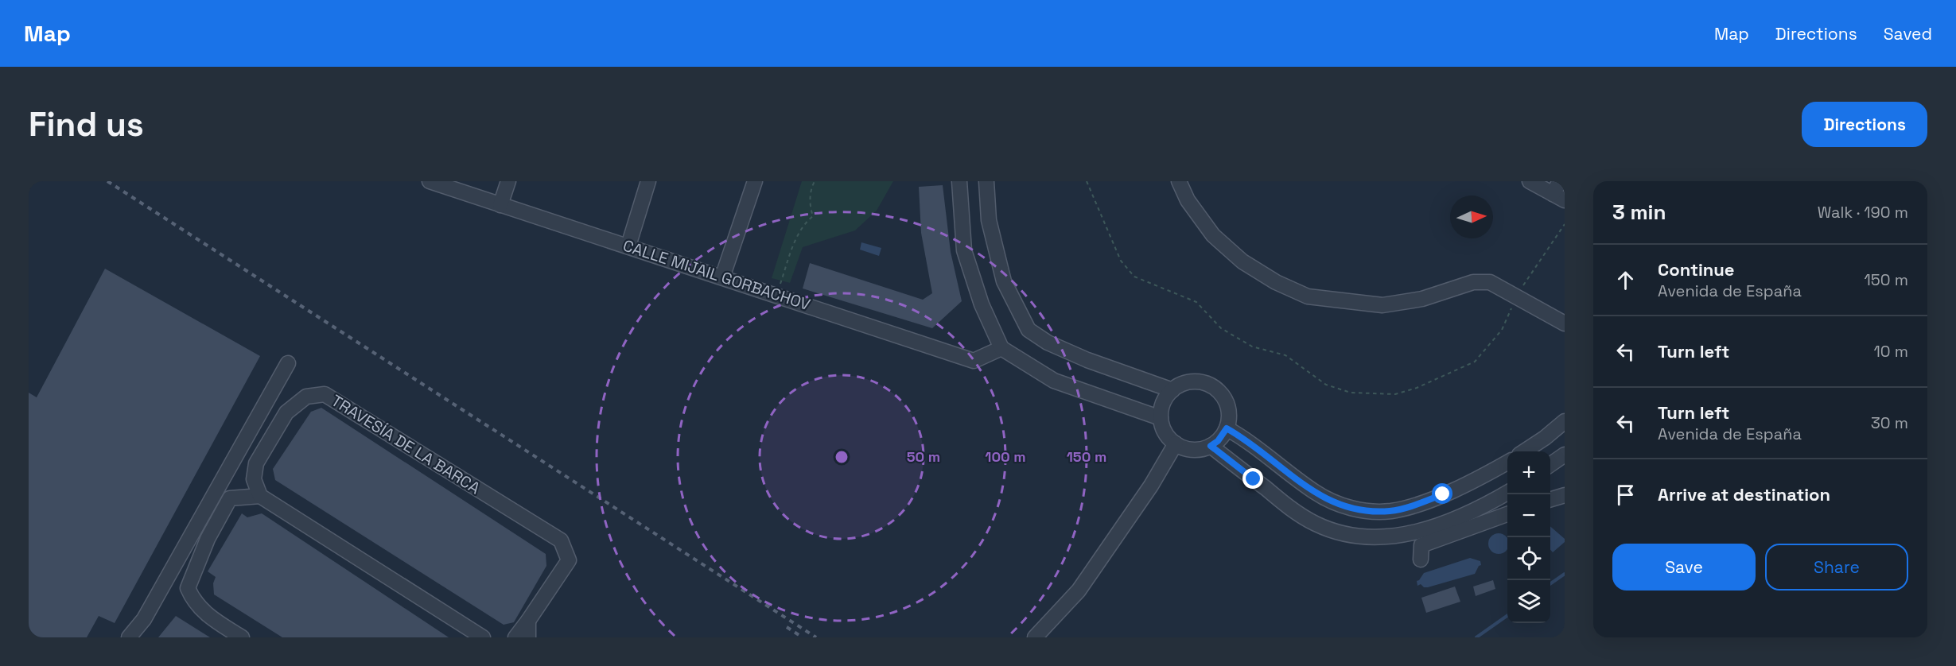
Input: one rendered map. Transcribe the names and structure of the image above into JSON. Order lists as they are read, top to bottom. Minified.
{"streets":{"street":["CALLE MIJAIL GORBACHOV","TRAVESÍA DE LA BARCA"]},"north":"right","page":{"header":"Map","nav":["Map","Directions","Saved"],"buttons":["Directions",["Save","Share"]],"title":"Find us","heading":["3 min","Walk · 190 m"],"list":[["Continue","Avenida de España","150 m"],["Turn left","10 m"],["Turn left","Avenida de España","30 m"],"Arrive at destination"],"map_buttons":["+","−"]},"rings":["50 m","100 m","150 m"]}
